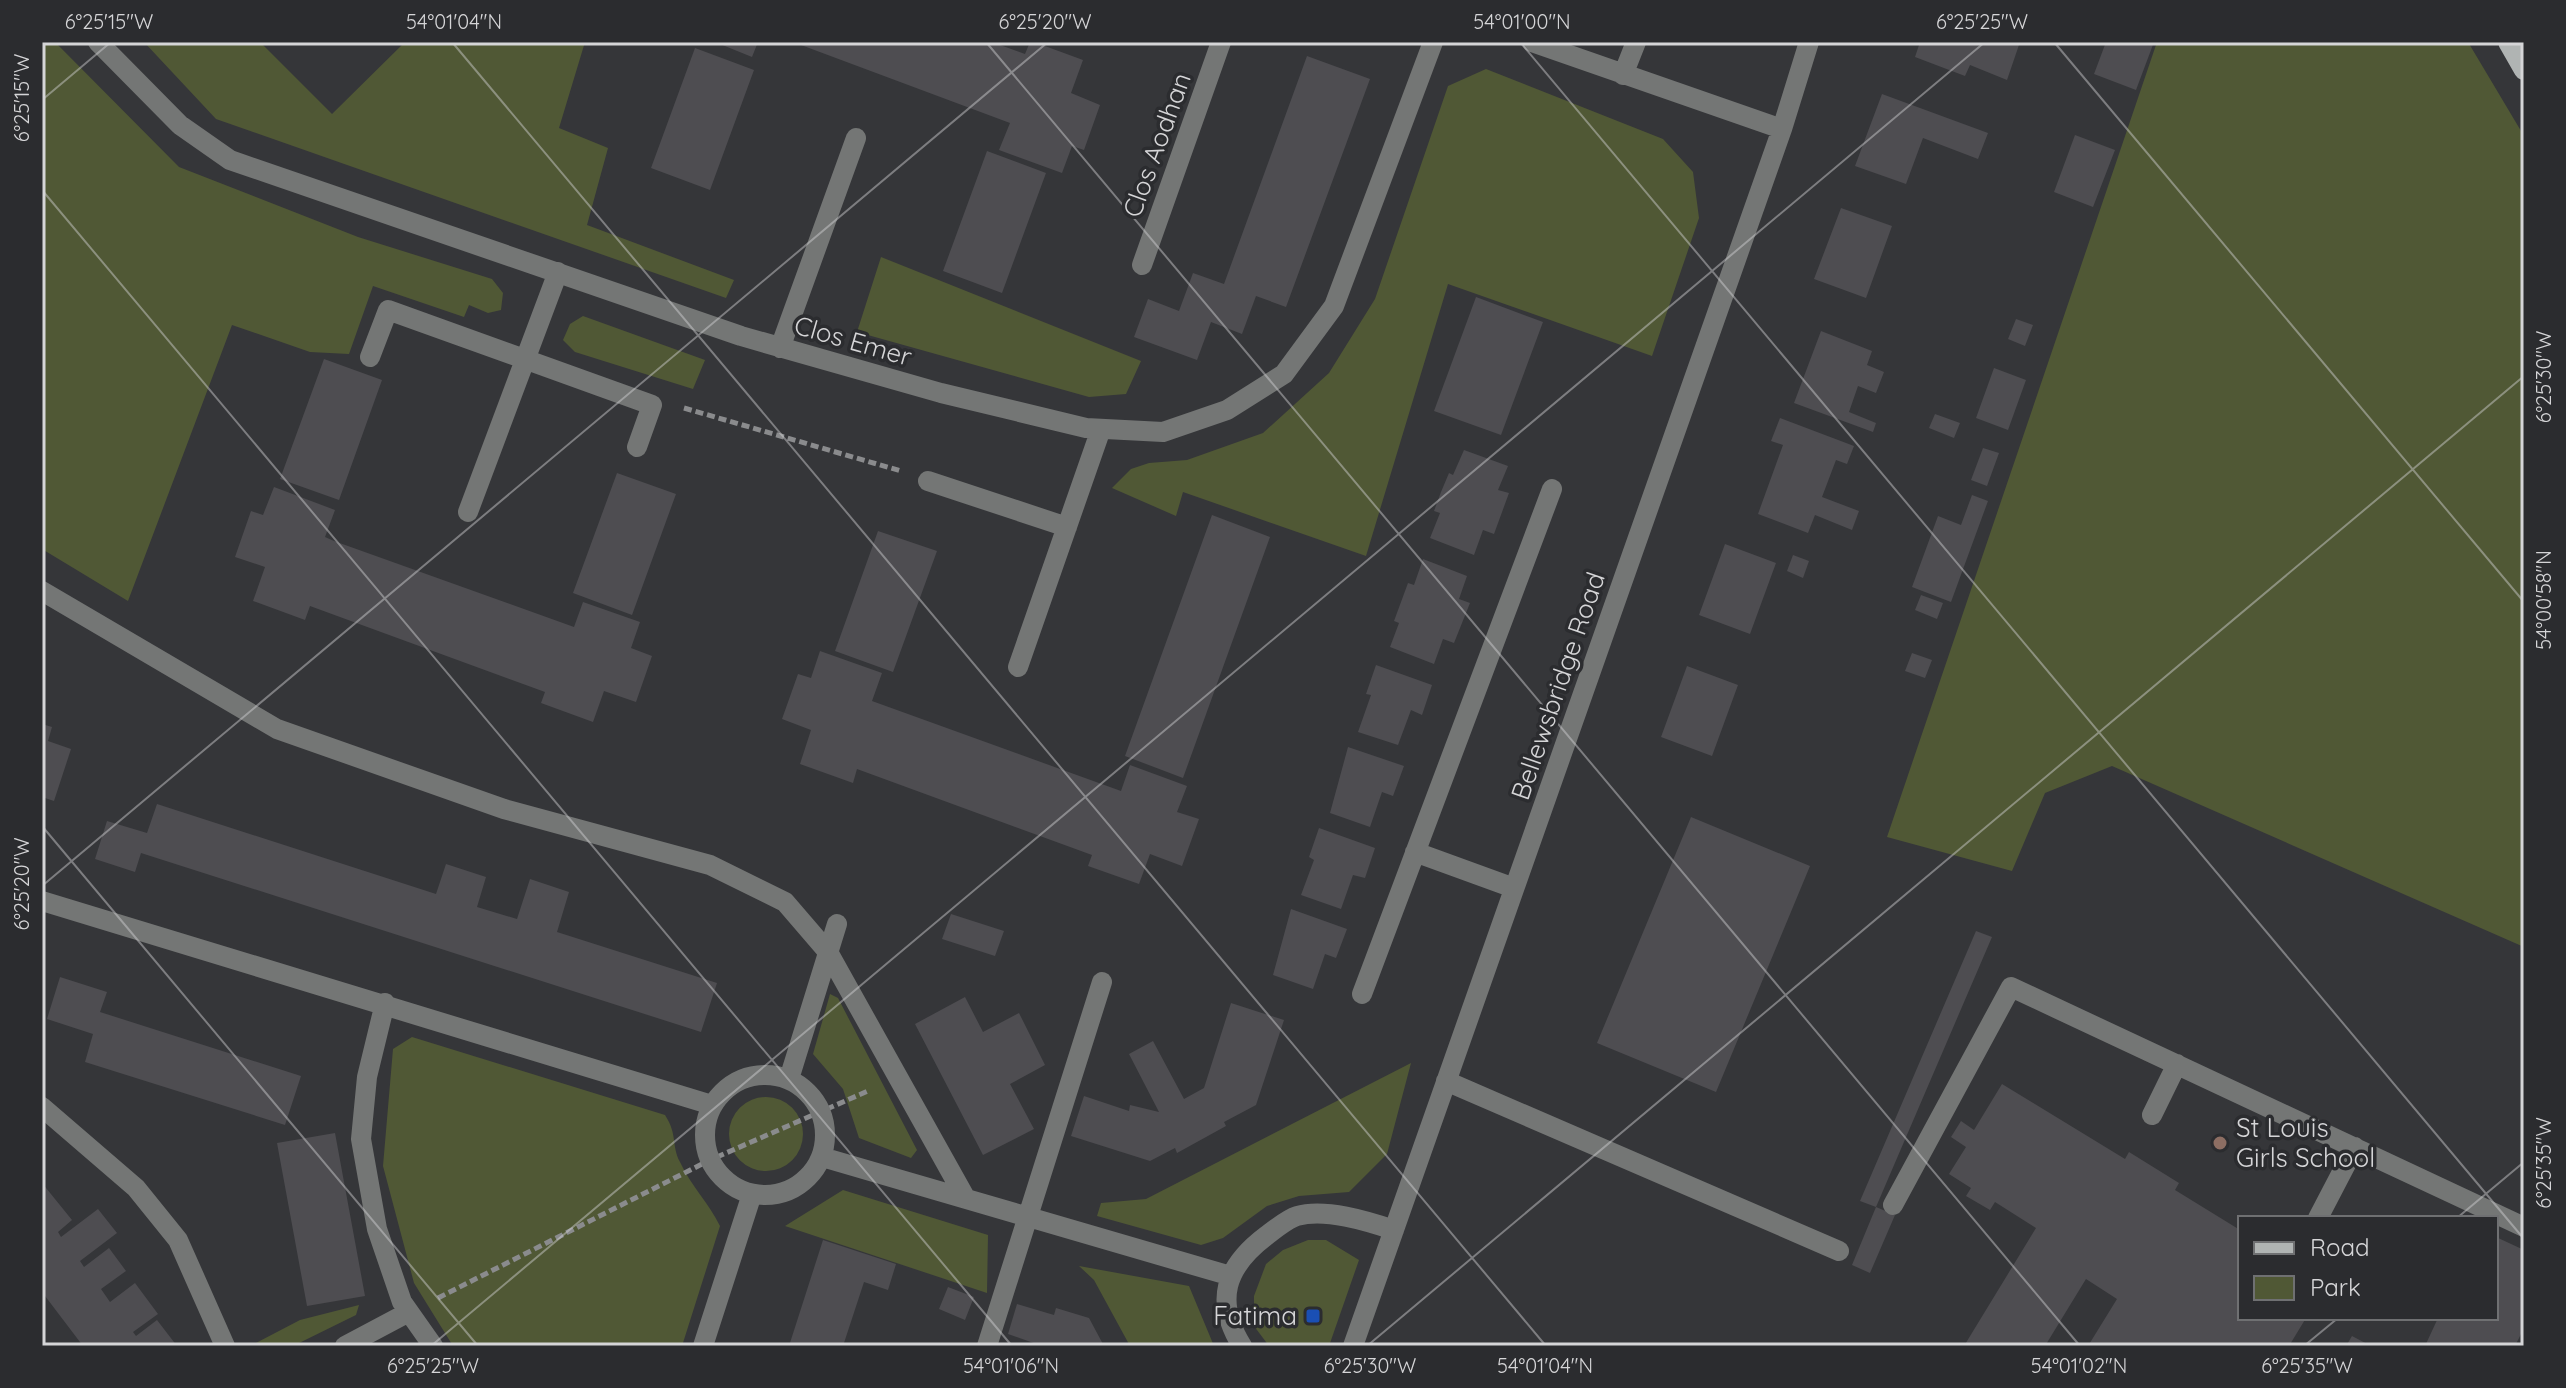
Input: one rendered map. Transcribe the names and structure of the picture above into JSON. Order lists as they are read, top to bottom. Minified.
{"streets":{"street":["Clos Aodhan","Clos Emer","Bellewsbridge Road"]},"places":{"other":["St Louis Girls School"],"transit":["Fatima"]},"legend":["Road","Park"],"coordinates":["6°25'15\"W","54°01'04\"N","6°25'20\"W","54°01'00\"N","6°25'25\"W","6°25'30\"W","54°00'58\"N","6°25'35\"W","54°01'06\"N","54°01'02\"N"]}
